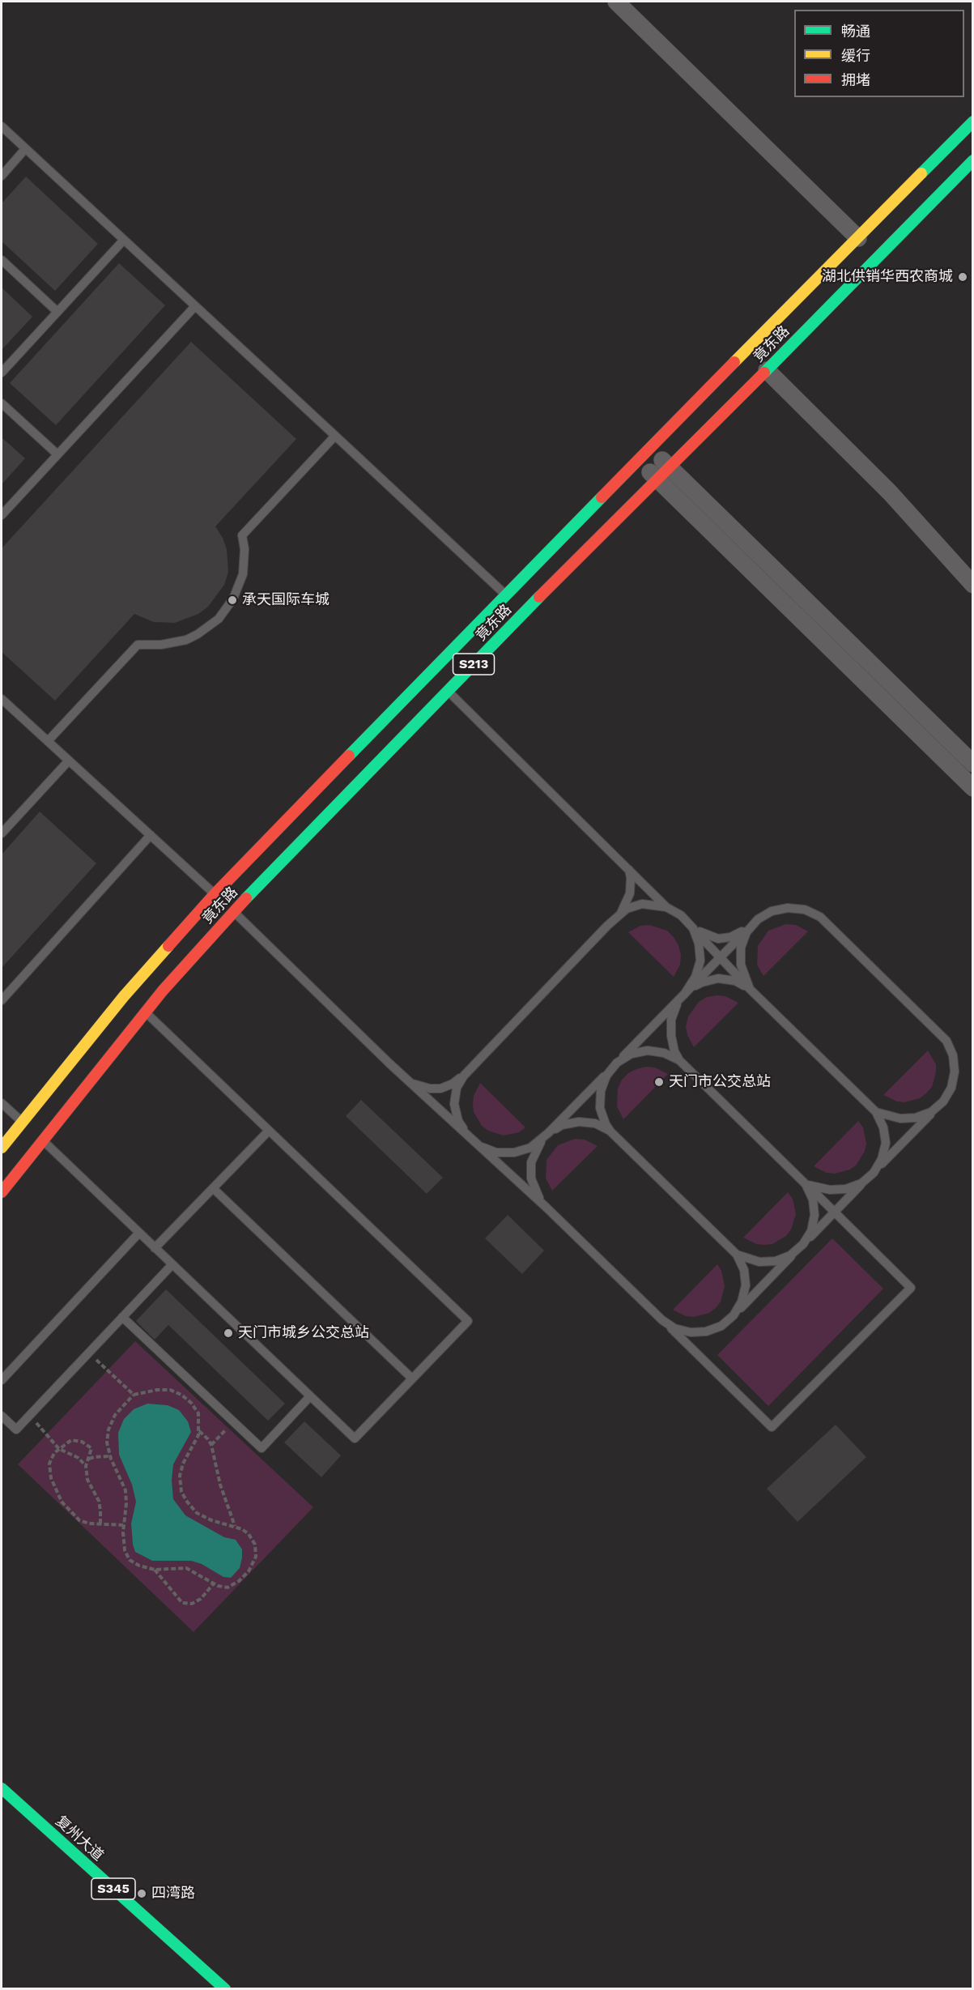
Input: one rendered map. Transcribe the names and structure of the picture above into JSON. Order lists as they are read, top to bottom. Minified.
{"streets":{"main road":["竟东路","S213","复州大道","S345"]},"places":["湖北供销华西农商城","承天国际车城","天门市公交总站","天门市城乡公交总站","四湾路"],"legend":["畅通","缓行","拥堵"]}
